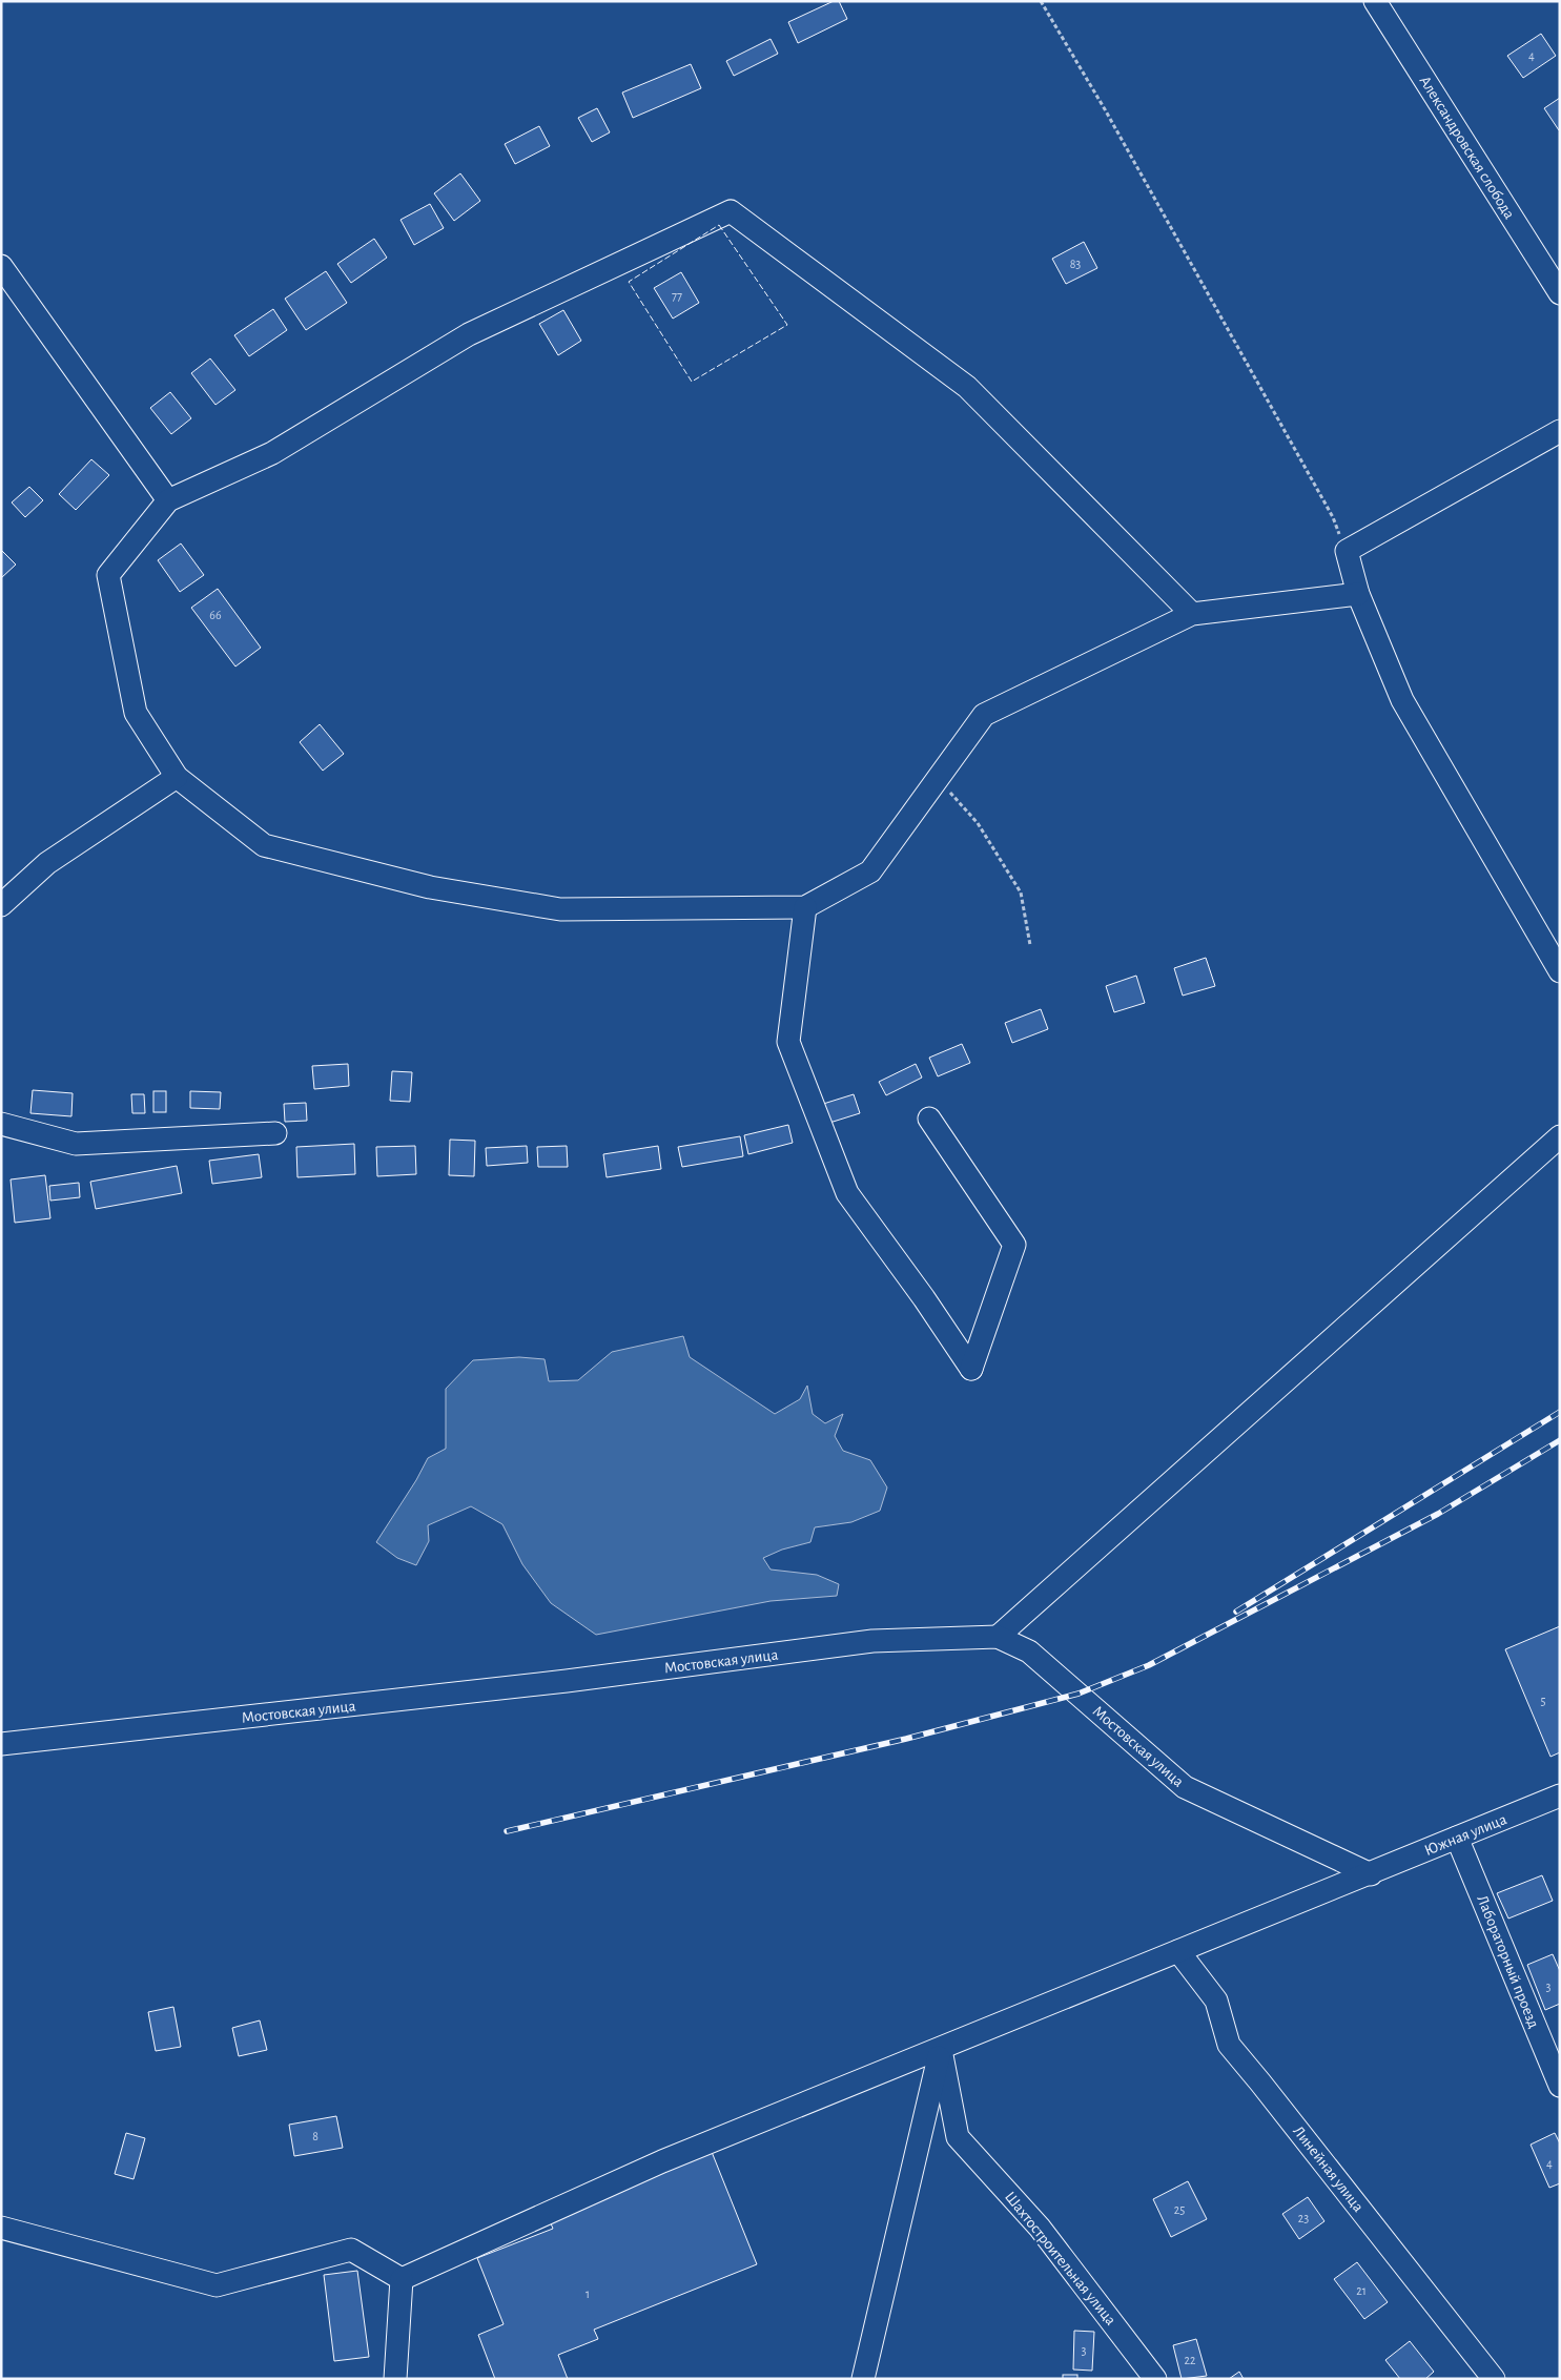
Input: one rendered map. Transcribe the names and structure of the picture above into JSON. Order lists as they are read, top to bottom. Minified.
{"streets":{"street":["Александровская слобода","Мостовская улица","Южная улица","Лабораторный проезд","Линейная улица","Шахтостроительная улица"]},"crossings":[["Мостовская улица","Южная улица"],["Южная улица","Лабораторный проезд"],["Южная улица","Линейная улица"],["Южная улица","Шахтостроительная улица"]],"house_numbers":["4","83","77","66","5","3","8","4","25","23","21","1","3","22"]}
